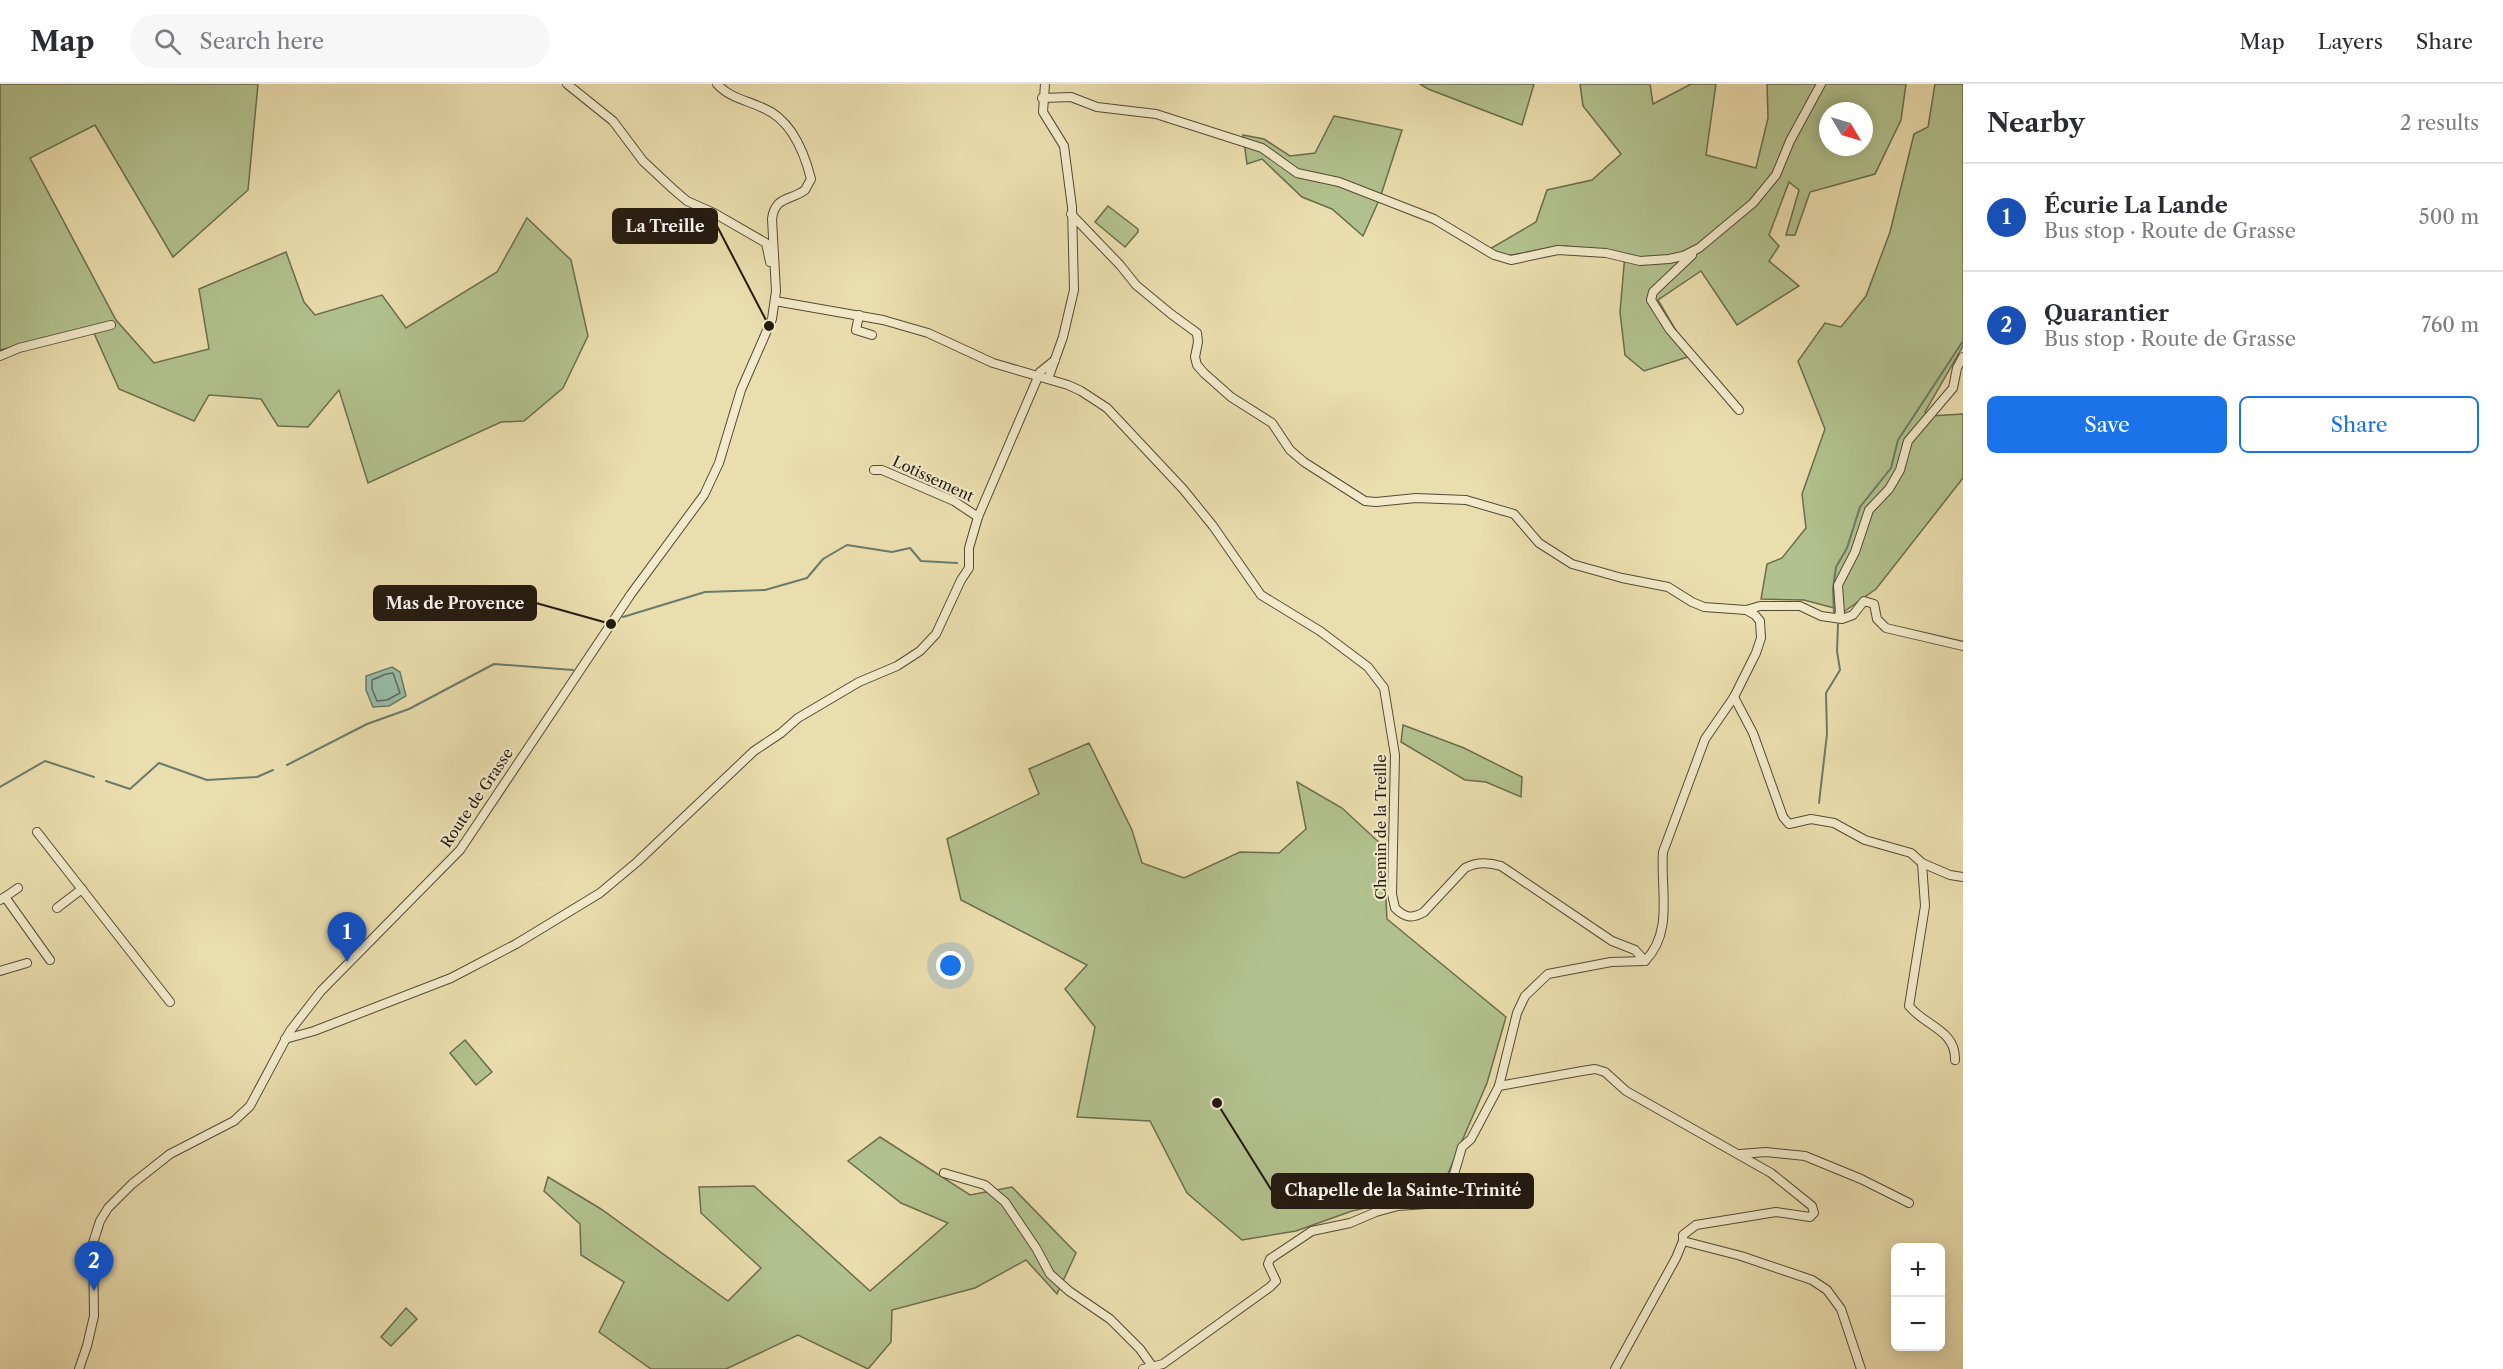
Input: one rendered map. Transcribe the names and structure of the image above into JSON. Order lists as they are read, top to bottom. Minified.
{"streets":{"street":["Lotissement","Route de Grasse","Chemin de la Treille"]},"crossings":[["Route de Grasse","Chemin de la Treille"]],"places":["La Treille","Mas de Provence","Chapelle de la Sainte-Trinité"],"north":"bottom right","page":{"header":"Map","search":"Search here","nav":["Map","Layers","Share"],"heading":["Nearby","2 results"],"list":[{"mark":"1","name":"Écurie La Lande","note":"Bus stop · Route de Grasse","value":"500 m"},{"mark":"2","name":"Quarantier","note":"Bus stop · Route de Grasse","value":"760 m"}],"buttons":["Save","Share"],"pins":["1","2"],"map_buttons":["+","−"]}}
